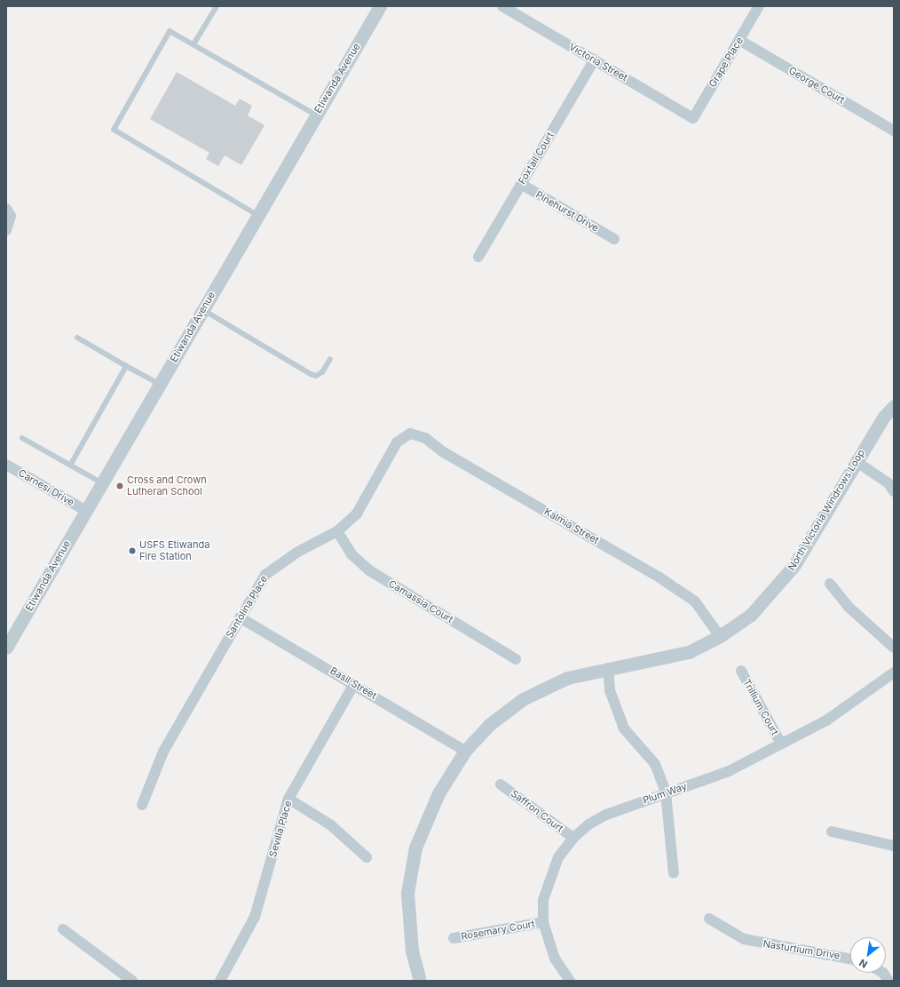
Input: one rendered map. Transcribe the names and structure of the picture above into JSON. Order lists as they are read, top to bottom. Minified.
{"streets":{"street":["Victoria Street","Grape Place","Etiwanda Avenue","George Court","Foxtail Court","Pinehurst Drive","Carnesi Drive","North Victoria Windrows Loop","Kalmia Street","Camassia Court","Santolina Place","Basil Street","Trillium Court","Plum Way","Saffron Court","Sevilla Place","Rosemary Court","Nasturtium Drive"]},"crossings":[["Victoria Street","Grape Place"],["Victoria Street","Foxtail Court"],["Grape Place","George Court"],["Etiwanda Avenue","Carnesi Drive"],["Foxtail Court","Pinehurst Drive"],["North Victoria Windrows Loop","Kalmia Street"],["North Victoria Windrows Loop","Basil Street"],["Kalmia Street","Santolina Place"],["Camassia Court","Santolina Place"],["Santolina Place","Basil Street"],["Basil Street","Sevilla Place"],["Trillium Court","Plum Way"],["Plum Way","Saffron Court"],["Plum Way","Rosemary Court"]],"places":["Cross and Crown Lutheran School","USFS Etiwanda Fire Station"],"north":"bottom left"}
